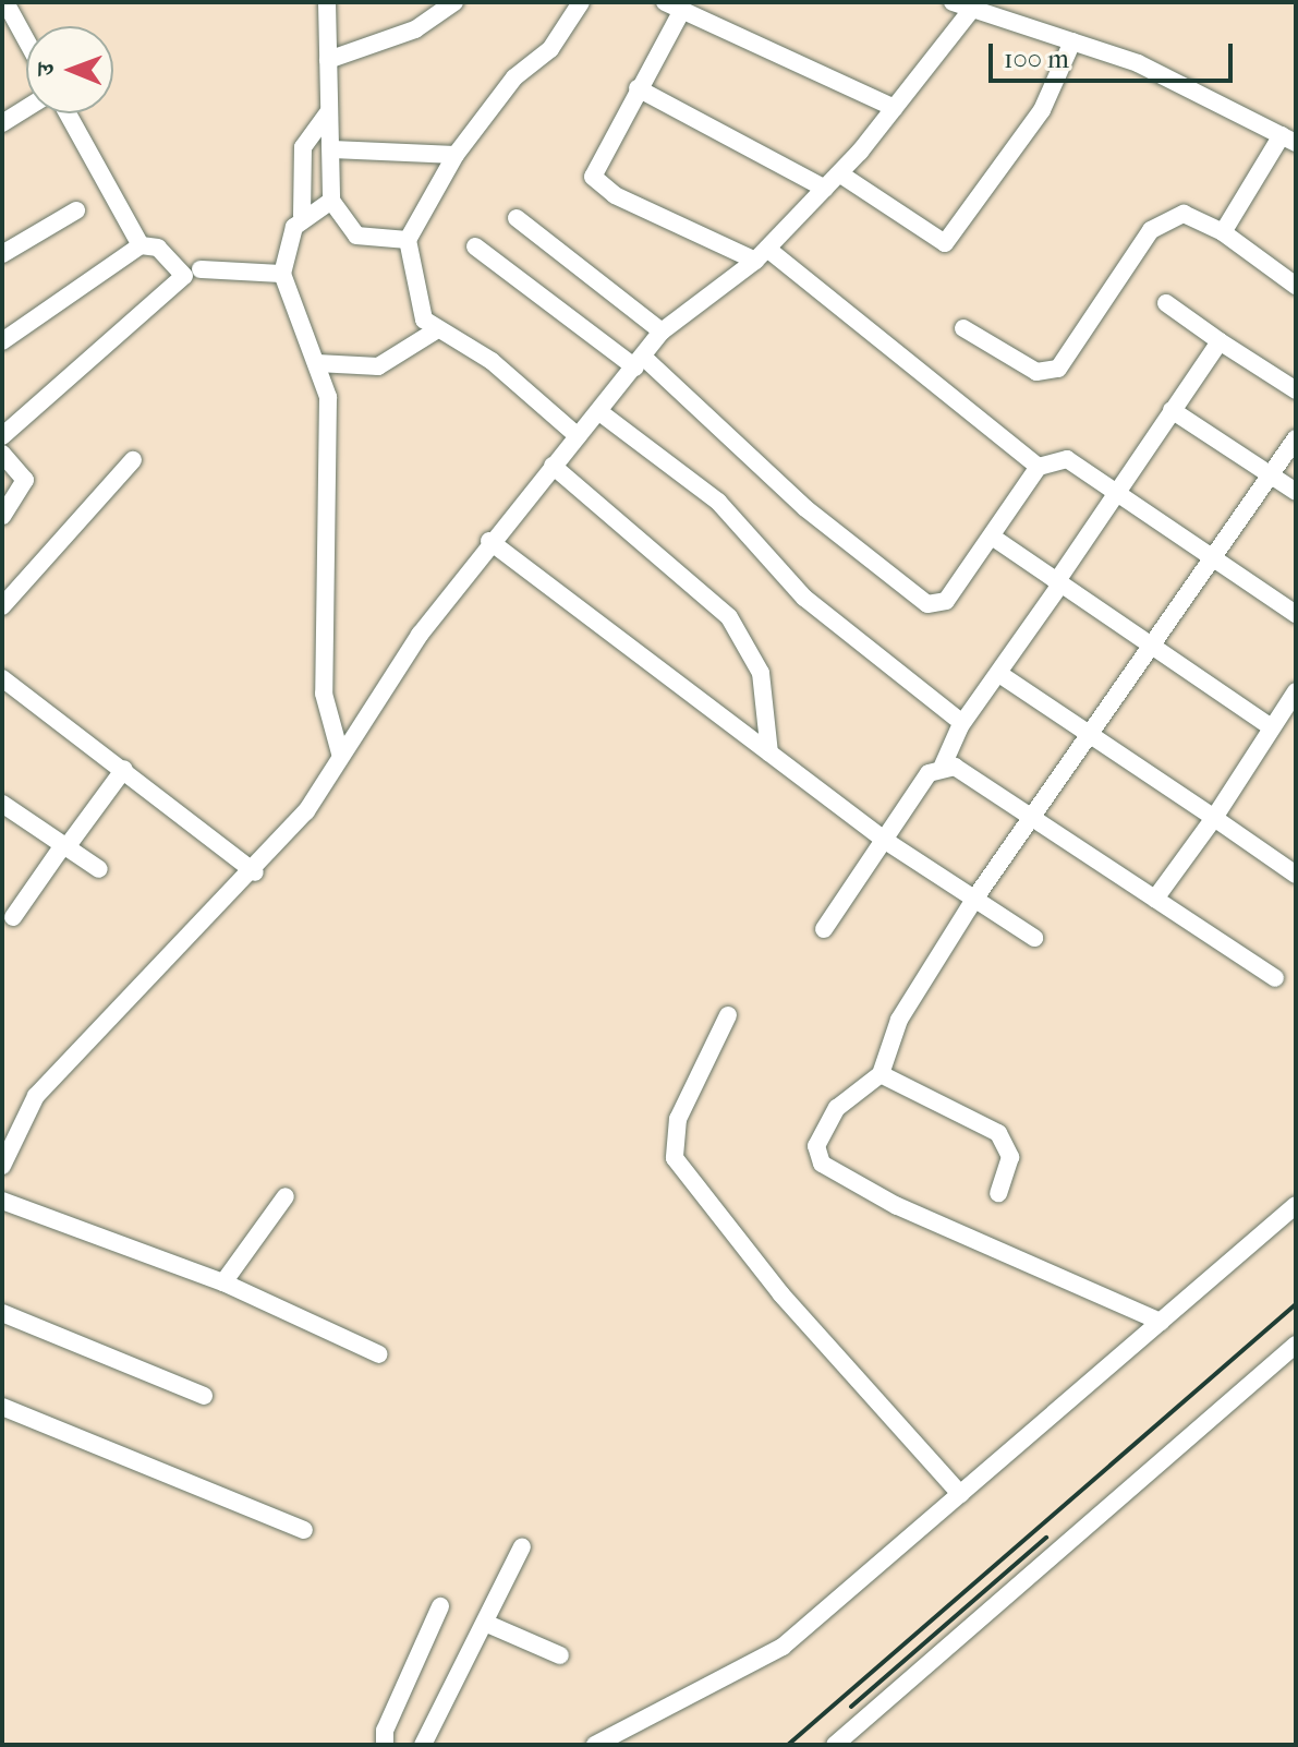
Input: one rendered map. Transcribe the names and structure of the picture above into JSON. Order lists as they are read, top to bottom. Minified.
{"scale_bar":"100 m","north":"left"}
